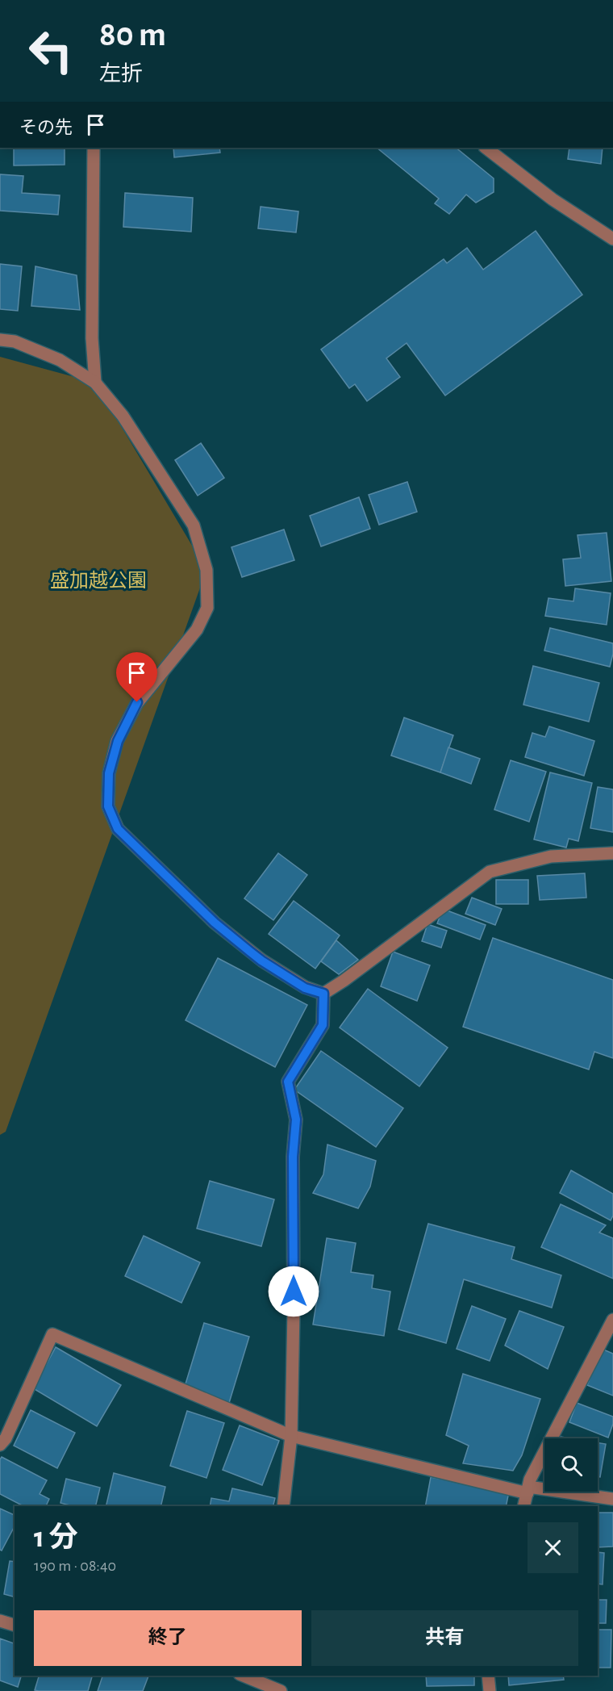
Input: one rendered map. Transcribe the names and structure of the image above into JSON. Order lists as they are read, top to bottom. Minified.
{"parks":["盛加越公園"],"page":{"turn":["80 m","左折"],"then":"その先","heading":["1 分","190 m · 08:40"],"buttons":["終了","共有"]}}
